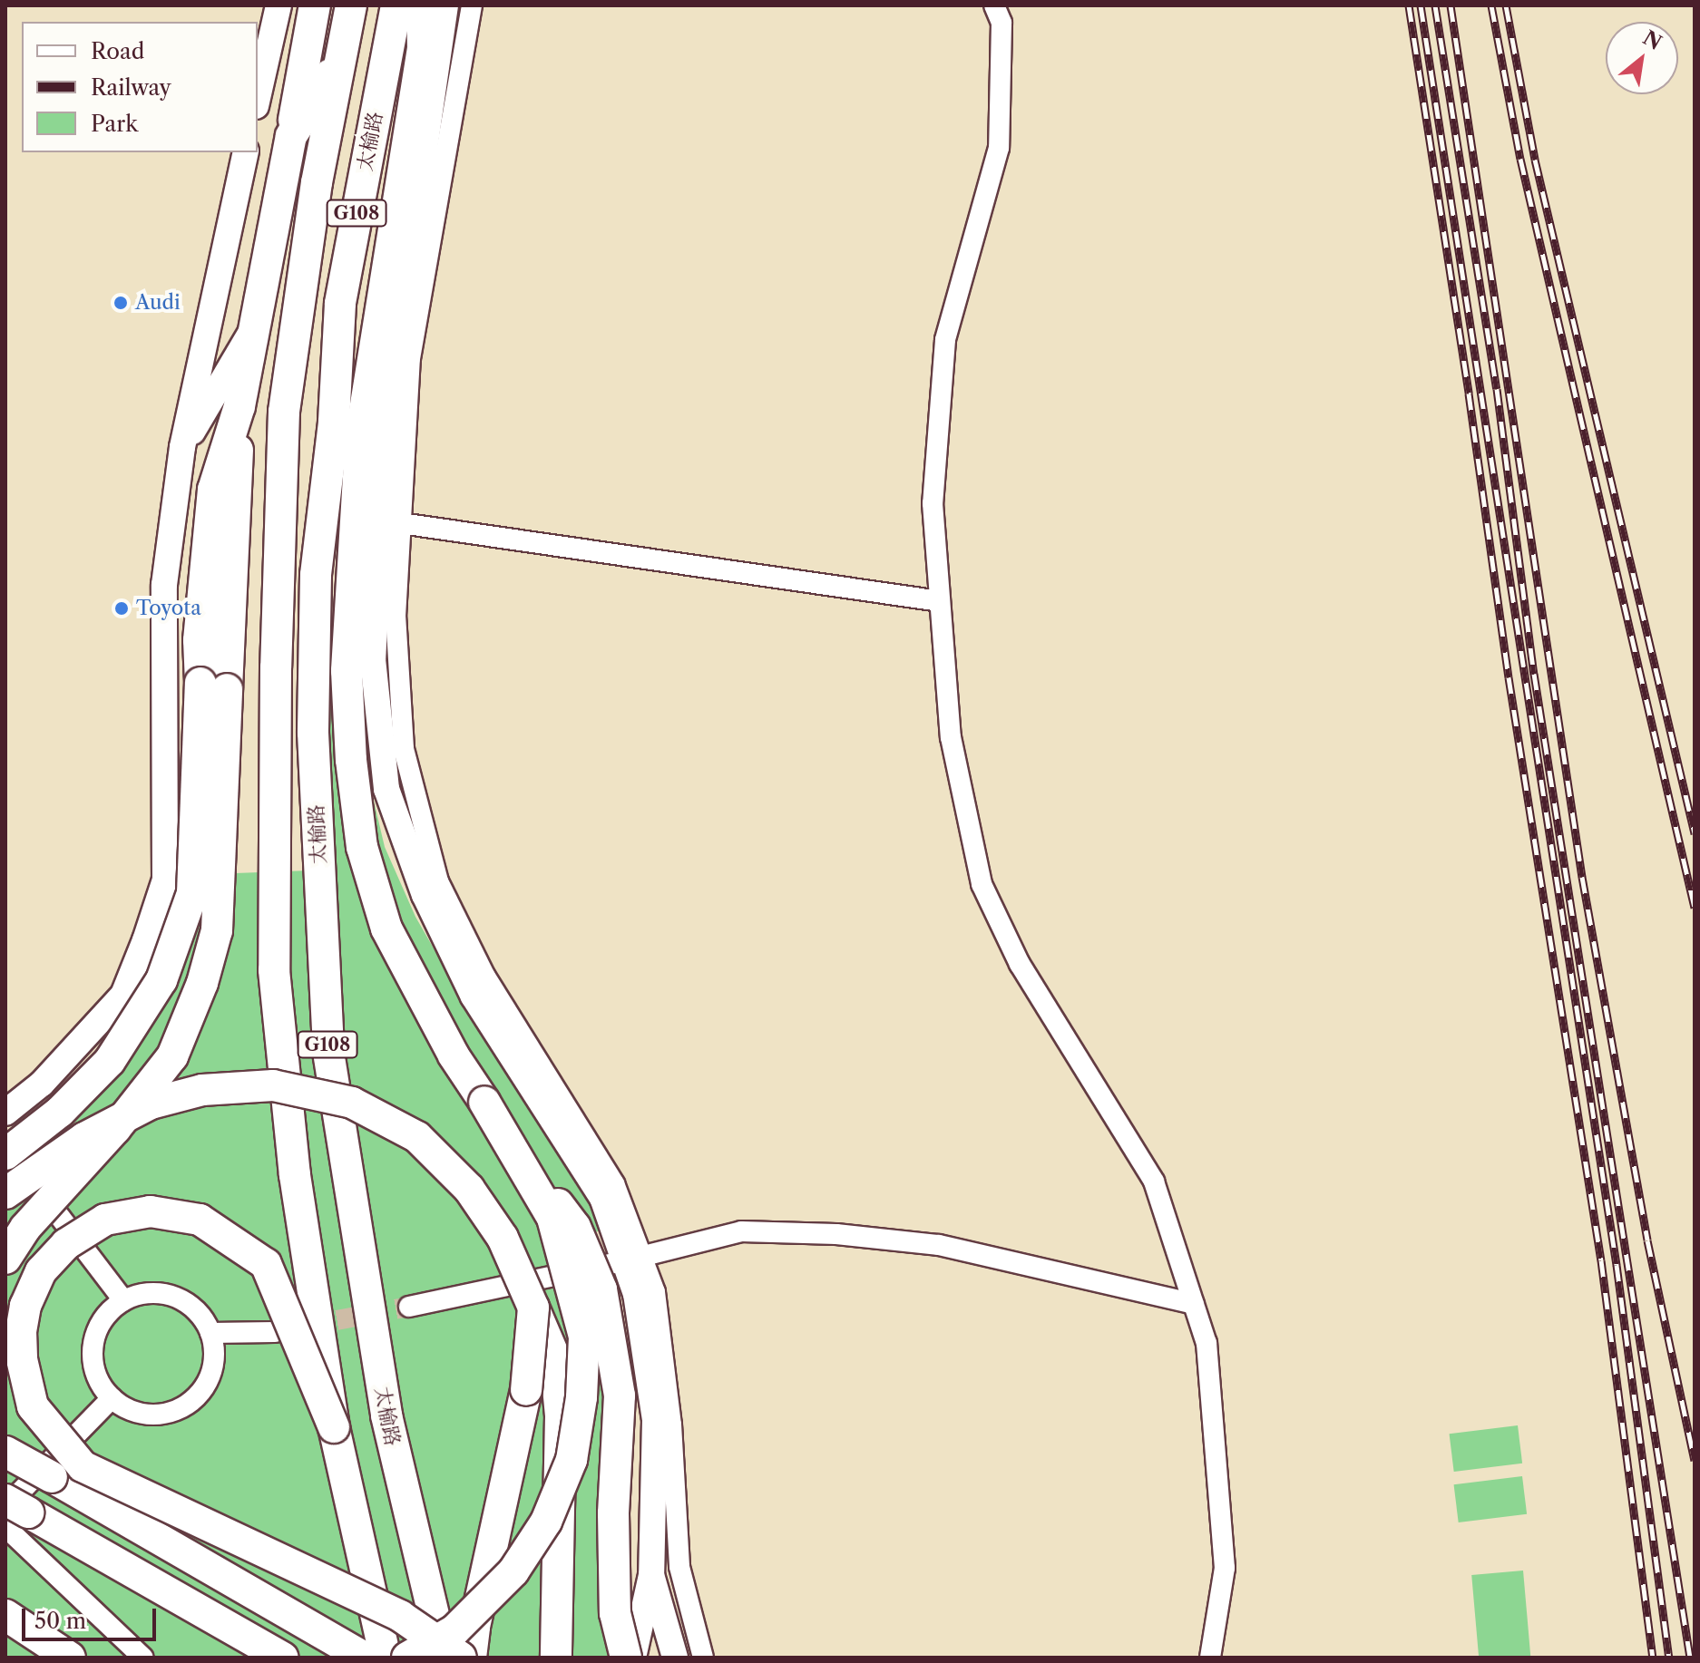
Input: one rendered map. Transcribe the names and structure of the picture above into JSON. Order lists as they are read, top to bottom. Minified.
{"streets":{"highway":["太榆路","G108"]},"places":["Audi","Toyota"],"legend":["Road","Railway","Park"],"scale_bar":"50 m","north":"top right"}
